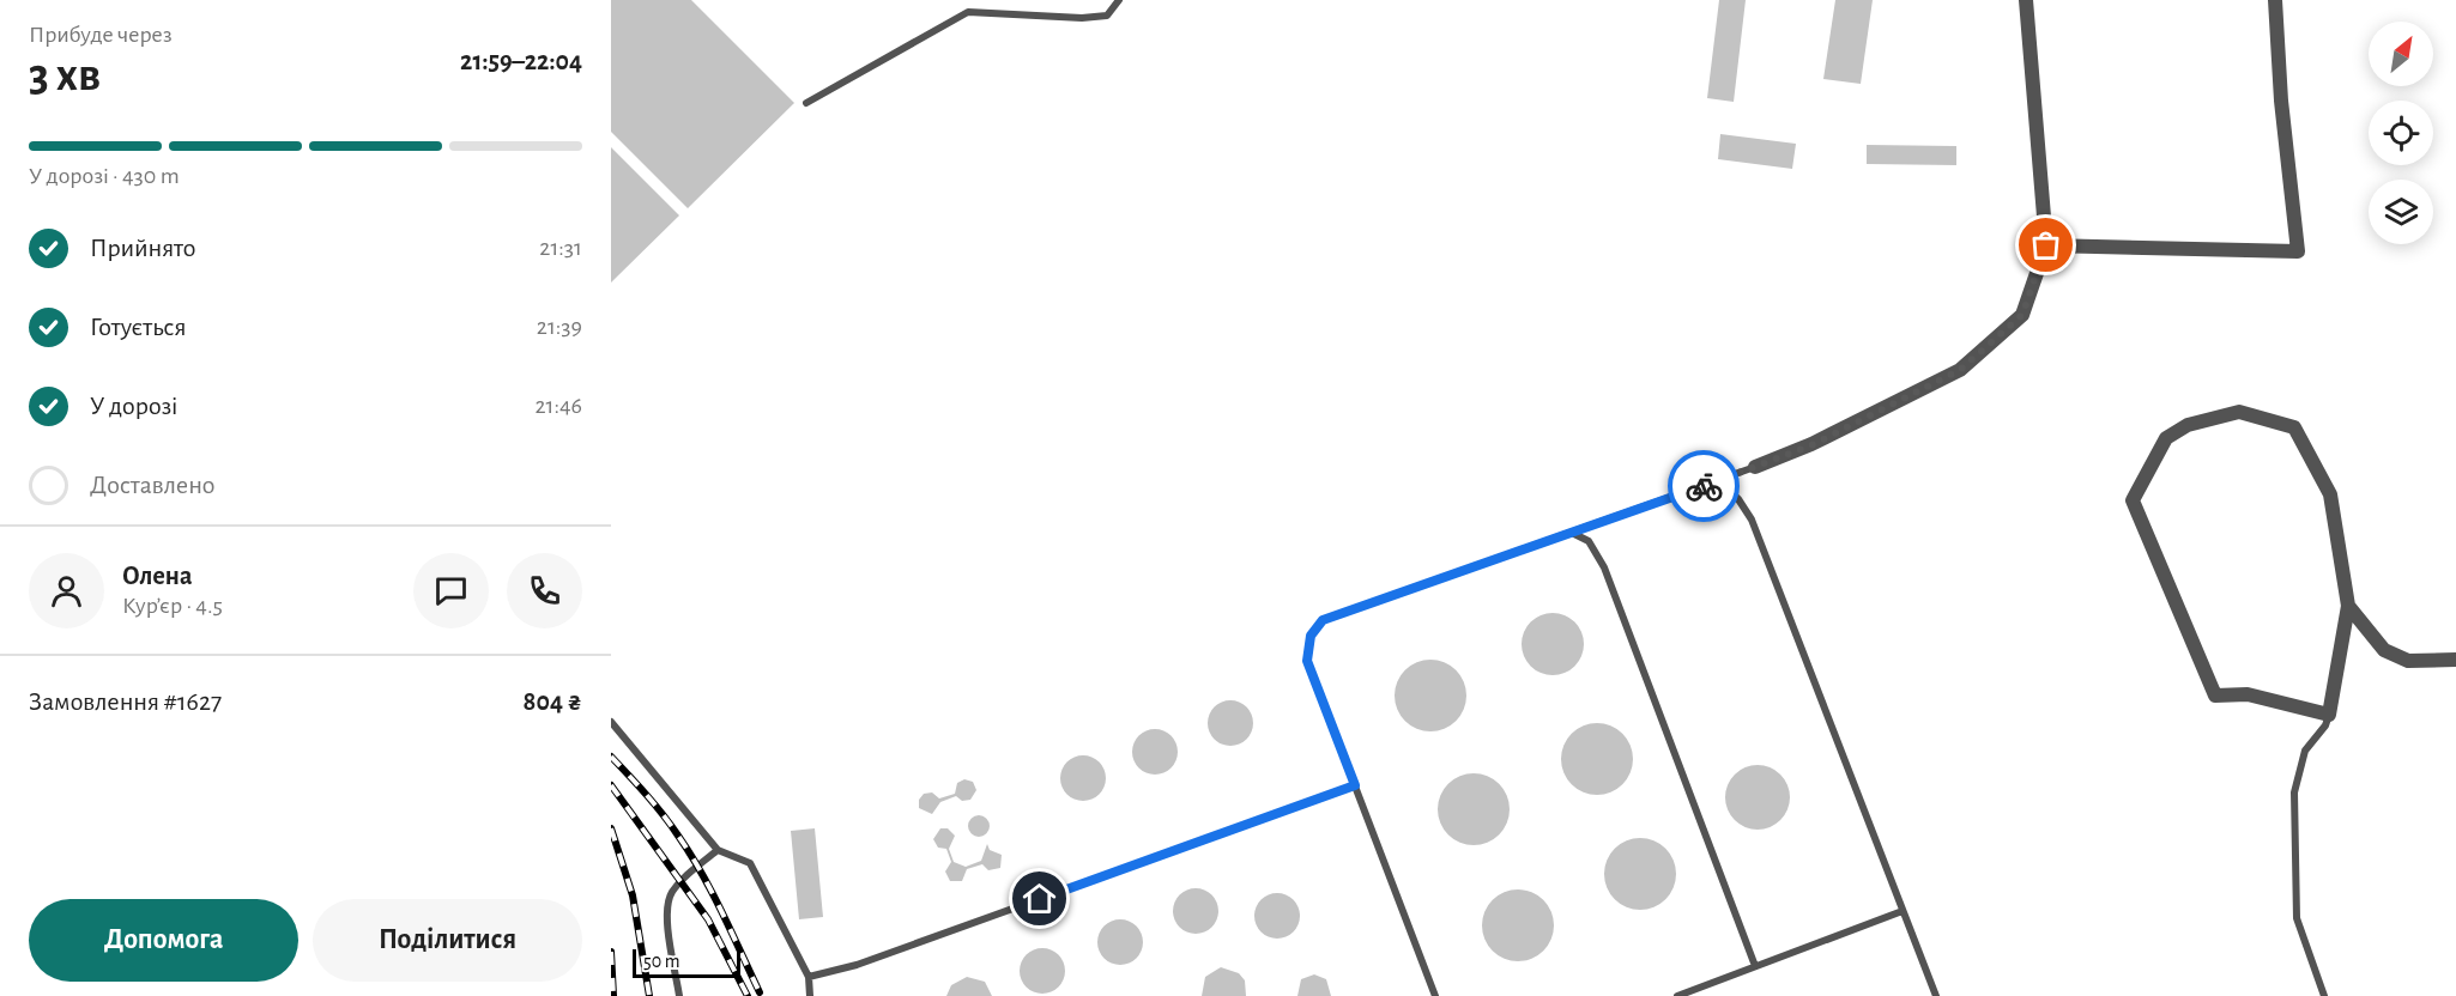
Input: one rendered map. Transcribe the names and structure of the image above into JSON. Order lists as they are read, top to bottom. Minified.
{"scale_bar":"50 m","north":"top right","page":{"heading":["3 хв","Прибуде через","21:59–22:04"],"panel":["Олена","Кур’єр · 4.5","Замовлення #1627","804 ₴"],"bar":"У дорозі · 430 m","list":[["Прийнято","21:31"],["Готується","21:39"],["У дорозі","21:46"],"Доставлено"],"buttons":["Допомога","Поділитися"],"scale":"50 m"}}
